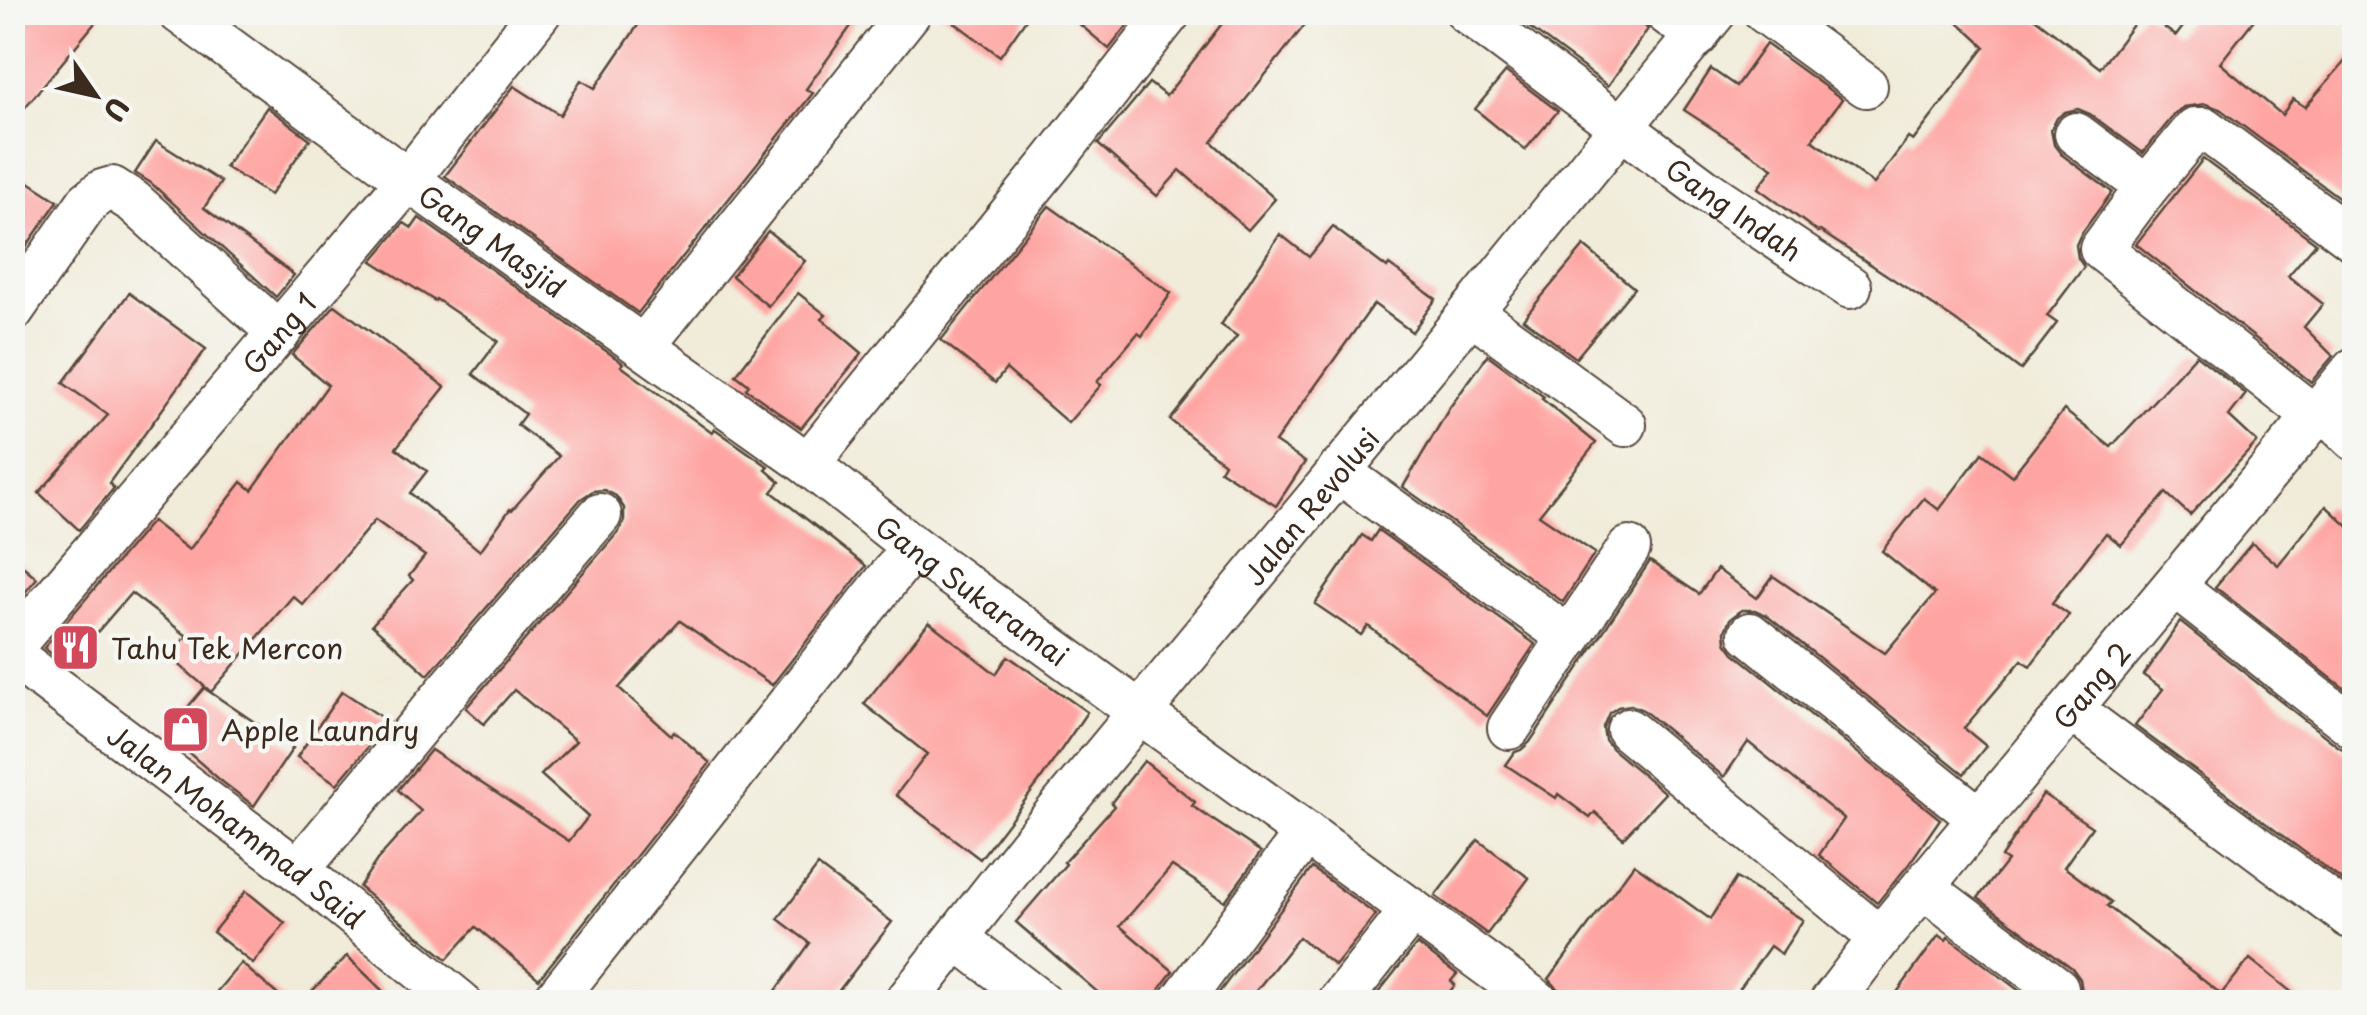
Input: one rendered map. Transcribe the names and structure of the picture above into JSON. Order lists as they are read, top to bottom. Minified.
{"streets":{"street":["Gang Indah","Gang Masjid","Gang 1","Jalan Revolusi","Gang Sukaramai","Gang 2","Jalan Mohammad Said"]},"crossings":[["Gang Indah","Jalan Revolusi"],["Gang Masjid","Gang 1"],["Gang Masjid","Gang Sukaramai"],["Gang 1","Jalan Mohammad Said"],["Jalan Revolusi","Gang Sukaramai"]],"places":{"restaurant":["Tahu Tek Mercon"],"shop":["Apple Laundry"]},"north":"bottom right"}
